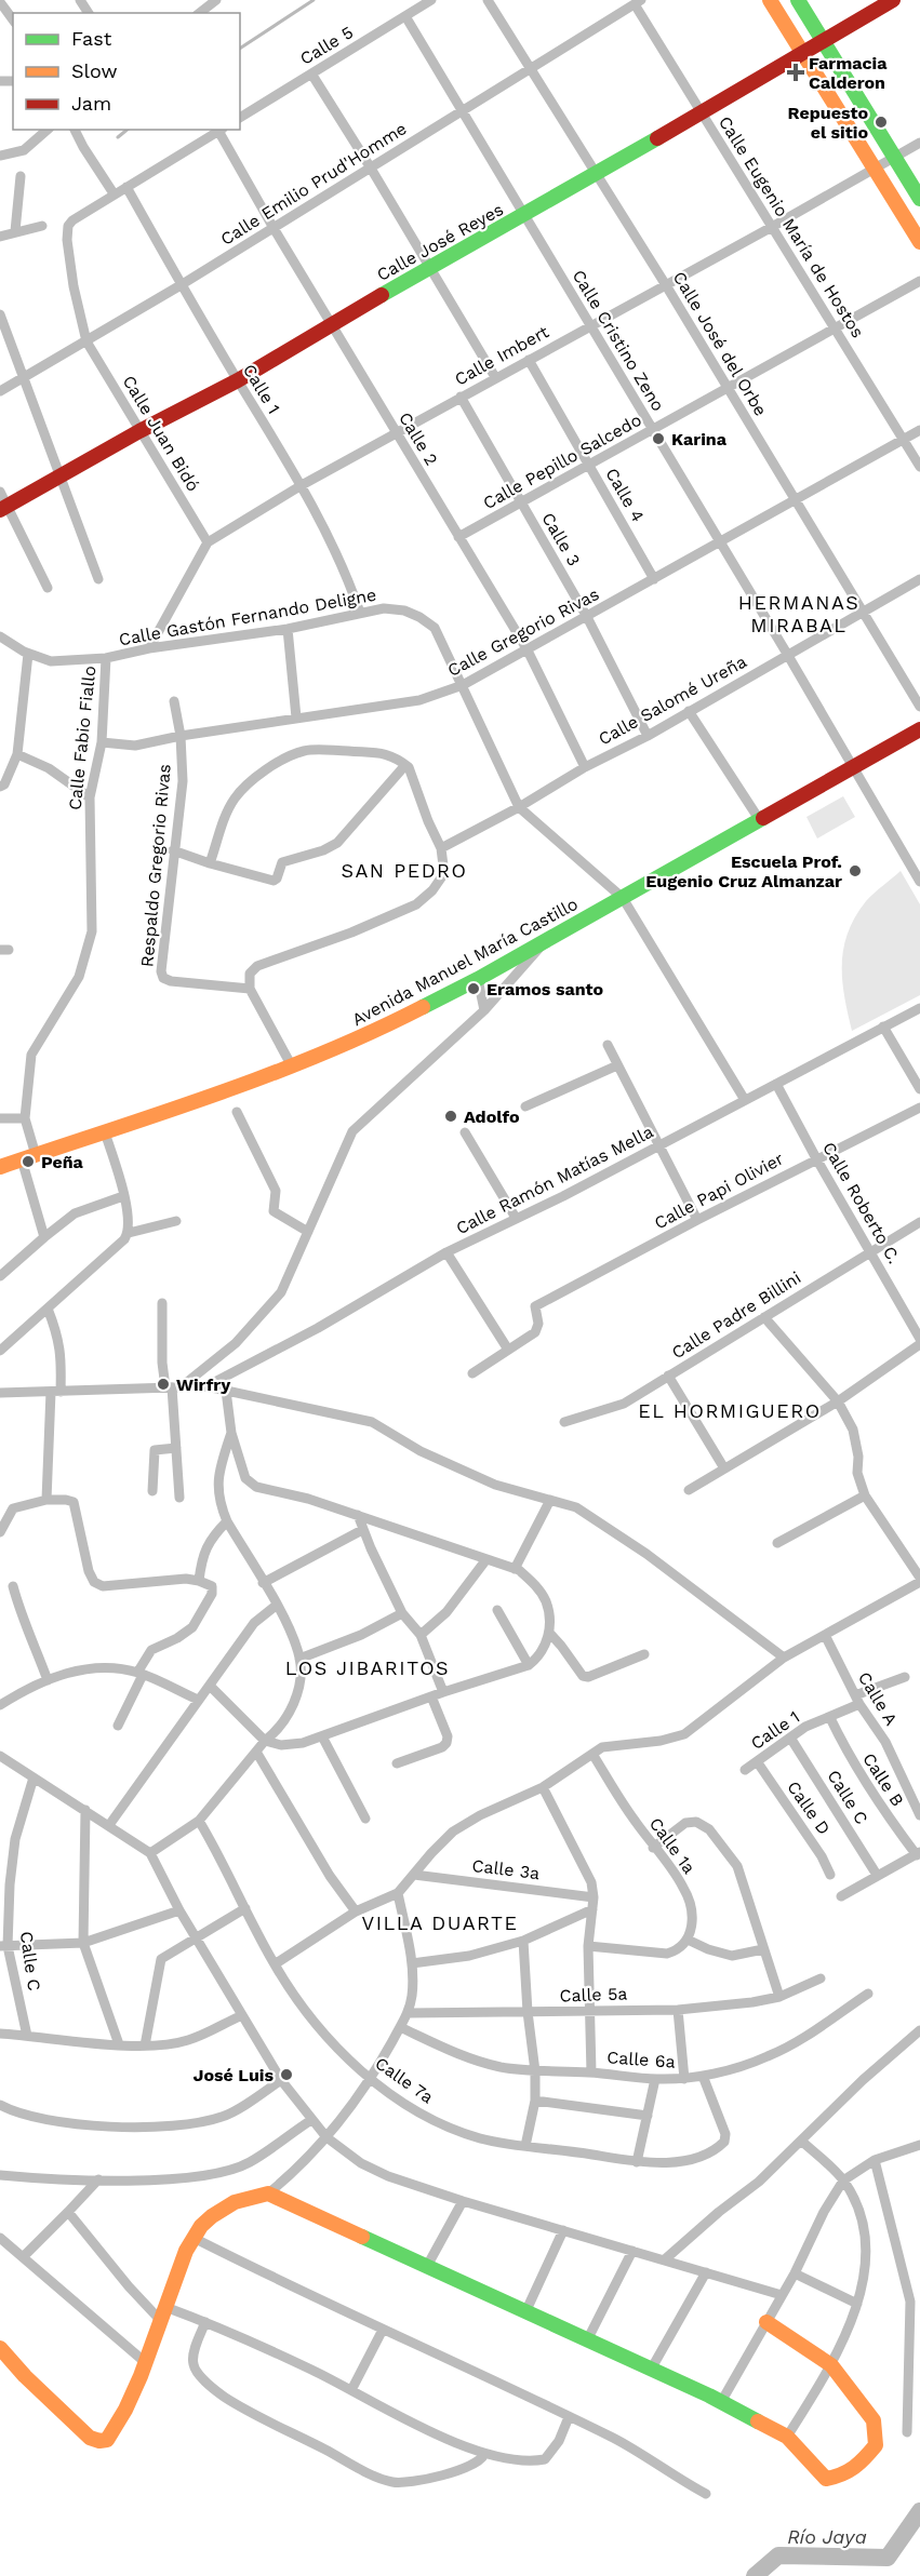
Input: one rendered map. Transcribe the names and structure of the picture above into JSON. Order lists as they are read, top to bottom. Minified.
{"streets":{"street":["Calle 5","Calle Emilio Prud'Homme","Calle Eugenio María de Hostos","Calle José Reyes","Calle Cristino Zeno","Calle José del Orbe","Calle Imbert","Calle 1","Calle Juan Bidó","Calle 2","Calle Pepillo Salcedo","Calle 4","Calle 3","Calle Gastón Fernando Deligne","Calle Gregorio Rivas","Calle Salomé Ureña","Calle Fabio Fiallo","Respaldo Gregorio Rivas","Avenida Manuel María Castillo","Calle Ramón Matías Mella","Calle Papi Olivier","Calle Roberto C.","Calle Padre Billini","Calle A","Calle B","Calle C","Calle D","Calle 1a","Calle 3a","Calle 5a","Calle 6a","Calle 7a"]},"crossings":[["Calle 5","Calle Cristino Zeno"],["Calle Emilio Prud'Homme","Calle Eugenio María de Hostos"],["Calle Emilio Prud'Homme","Calle Cristino Zeno"],["Calle Emilio Prud'Homme","Calle José del Orbe"],["Calle Emilio Prud'Homme","Calle 1"],["Calle Emilio Prud'Homme","Calle Juan Bidó"],["Calle Emilio Prud'Homme","Calle 2"],["Calle Eugenio María de Hostos","Calle José Reyes"],["Calle Eugenio María de Hostos","Calle Imbert"],["Calle Eugenio María de Hostos","Calle Pepillo Salcedo"],["Calle Eugenio María de Hostos","Calle Gregorio Rivas"],["Calle José Reyes","Calle Cristino Zeno"],["Calle José Reyes","Calle José del Orbe"],["Calle José Reyes","Calle 1"],["Calle José Reyes","Calle Juan Bidó"],["Calle José Reyes","Calle 2"],["Calle Cristino Zeno","Calle Imbert"],["Calle Cristino Zeno","Calle Pepillo Salcedo"],["Calle Cristino Zeno","Calle Gregorio Rivas"],["Calle Cristino Zeno","Calle Salomé Ureña"],["Calle Cristino Zeno","Avenida Manuel María Castillo"],["Calle José del Orbe","Calle Imbert"],["Calle José del Orbe","Calle Pepillo Salcedo"],["Calle José del Orbe","Calle Gregorio Rivas"],["Calle José del Orbe","Calle Salomé Ureña"],["Calle Imbert","Calle 1"],["Calle Imbert","Calle Juan Bidó"],["Calle Imbert","Calle 2"],["Calle Imbert","Calle 4"],["Calle Imbert","Calle 3"],["Calle Imbert","Calle Gastón Fernando Deligne"],["Calle 1","Calle Gastón Fernando Deligne"],["Calle 1","Calle A"],["Calle 1","Calle B"],["Calle 1","Calle C"],["Calle 1","Calle D"],["Calle 2","Calle Pepillo Salcedo"],["Calle 2","Calle Gregorio Rivas"],["Calle 2","Calle Salomé Ureña"],["Calle Pepillo Salcedo","Calle 4"],["Calle Pepillo Salcedo","Calle 3"],["Calle 4","Calle Gregorio Rivas"],["Calle 3","Calle Gregorio Rivas"],["Calle 3","Calle Salomé Ureña"],["Calle Gastón Fernando Deligne","Calle Gregorio Rivas"],["Calle Gastón Fernando Deligne","Calle Salomé Ureña"],["Calle Gastón Fernando Deligne","Calle Fabio Fiallo"],["Calle Gastón Fernando Deligne","Avenida Manuel María Castillo"],["Calle Gastón Fernando Deligne","Calle Ramón Matías Mella"],["Calle Gregorio Rivas","Calle Fabio Fiallo"],["Calle Gregorio Rivas","Respaldo Gregorio Rivas"],["Calle Fabio Fiallo","Avenida Manuel María Castillo"],["Calle Ramón Matías Mella","Calle Roberto C."],["Calle Papi Olivier","Calle Roberto C."],["Calle Roberto C.","Calle Padre Billini"],["Calle 6a","Calle 7a"]],"districts":["HERMANAS MIRABAL","SAN PEDRO","EL HORMIGUERO","LOS JIBARITOS","VILLA DUARTE"],"water":["Río Jaya"],"places":{"health":["Farmacia Calderon"],"other":["Repuesto el sitio","Karina","Escuela Prof. Eugenio Cruz Almanzar","Eramos santo","Adolfo","Peña","Wirfry","José Luis"]},"legend":["Fast","Slow","Jam"]}
